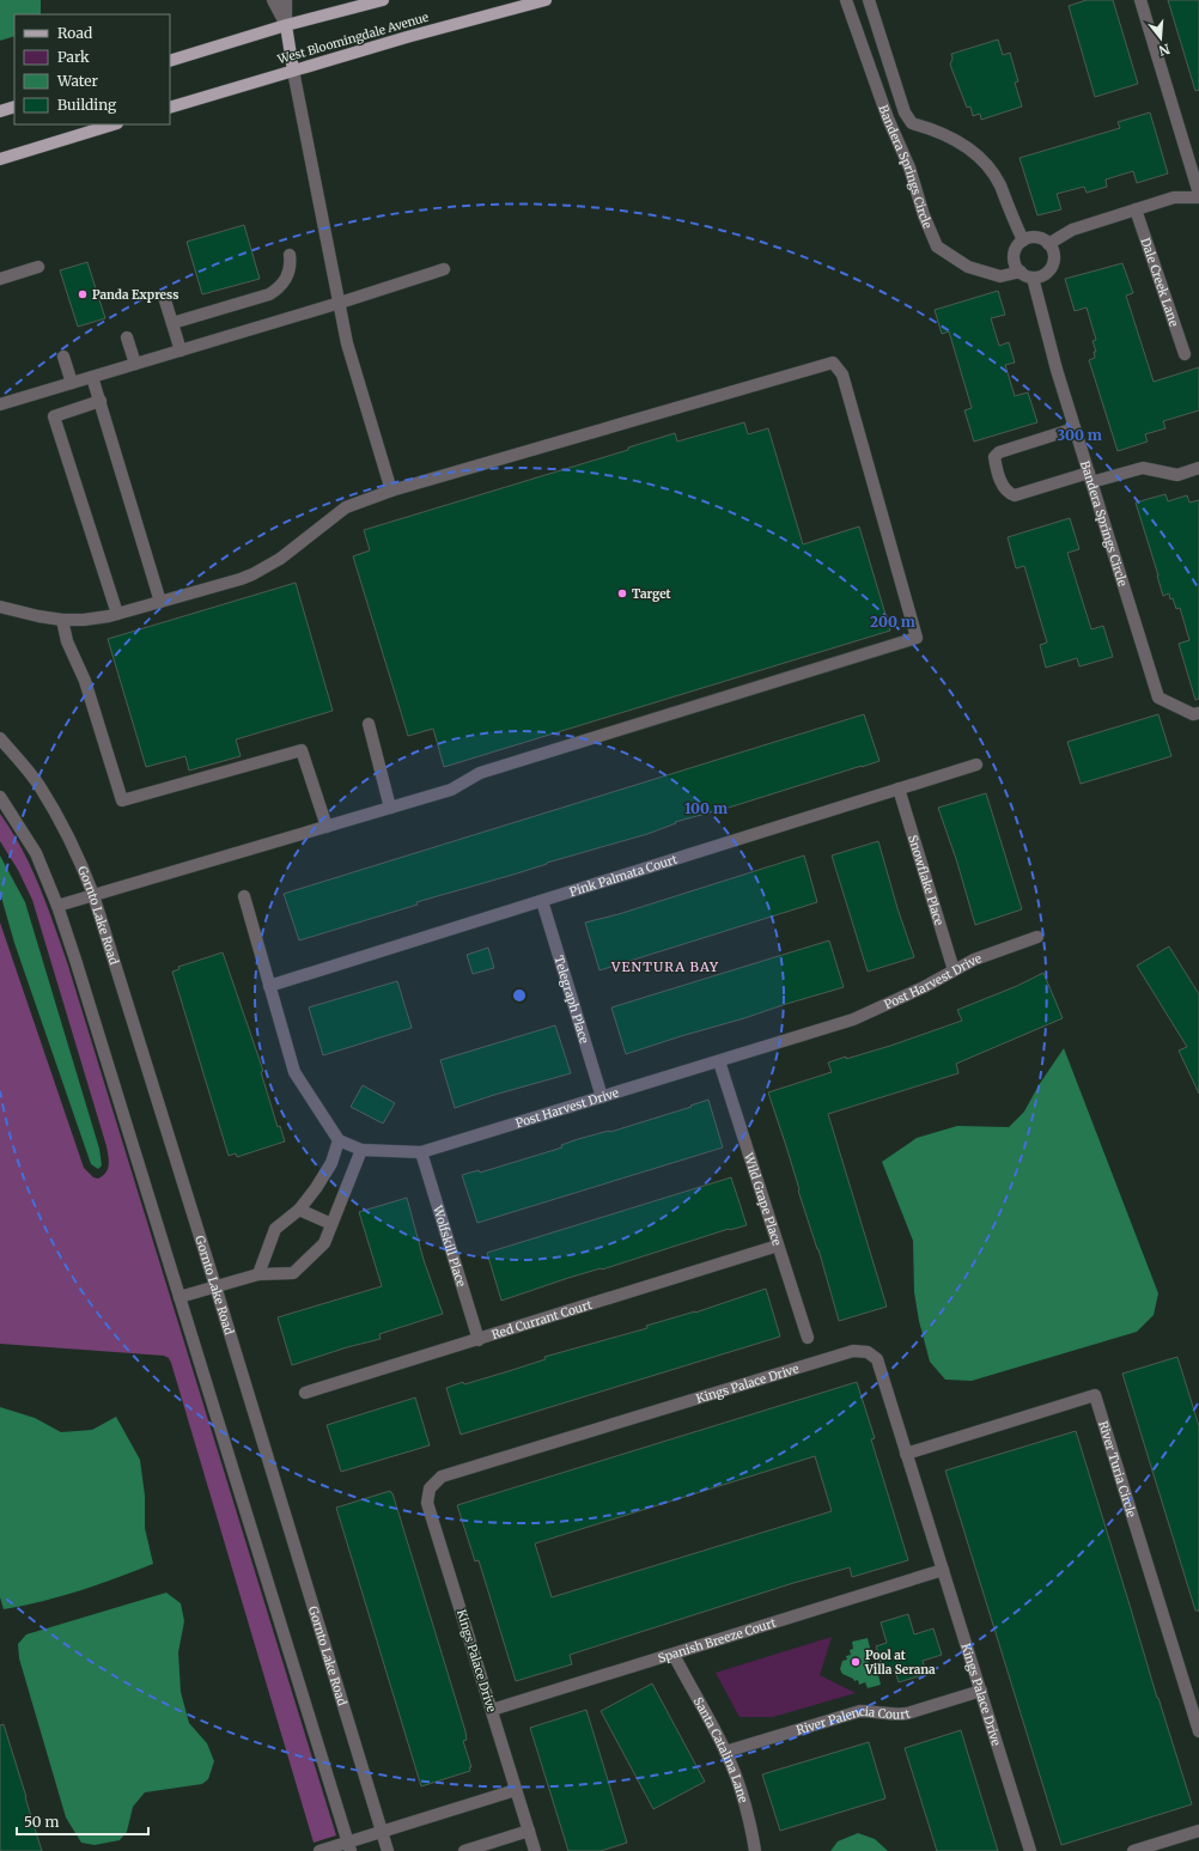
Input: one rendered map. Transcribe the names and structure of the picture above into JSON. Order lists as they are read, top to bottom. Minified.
{"streets":{"main road":["West Bloomingdale Avenue"],"street":["Bandera Springs Circle","Dale Creek Lane","Pink Palmata Court","Snowflake Place","Gornto Lake Road","Post Harvest Drive","Telegraph Place","Wild Grape Place","Wolfskill Place","Red Currant Court","Kings Palace Drive","River Turia Circle","Spanish Breeze Court","River Palencia Court","Santa Catalina Lane"]},"crossings":[["Pink Palmata Court","Snowflake Place"],["Pink Palmata Court","Telegraph Place"],["Snowflake Place","Post Harvest Drive"],["Post Harvest Drive","Telegraph Place"],["Post Harvest Drive","Wild Grape Place"],["Post Harvest Drive","Wolfskill Place"],["Wild Grape Place","Red Currant Court"],["Wolfskill Place","Red Currant Court"],["Kings Palace Drive","River Turia Circle"],["Kings Palace Drive","Spanish Breeze Court"],["Kings Palace Drive","River Palencia Court"],["Spanish Breeze Court","Santa Catalina Lane"],["River Palencia Court","Santa Catalina Lane"]],"districts":["VENTURA BAY"],"places":["Panda Express","Target","Pool at Villa Serana"],"legend":["Road","Park","Water","Building"],"scale_bar":"50 m","north":"bottom","rings":["300 m","200 m","100 m"]}
